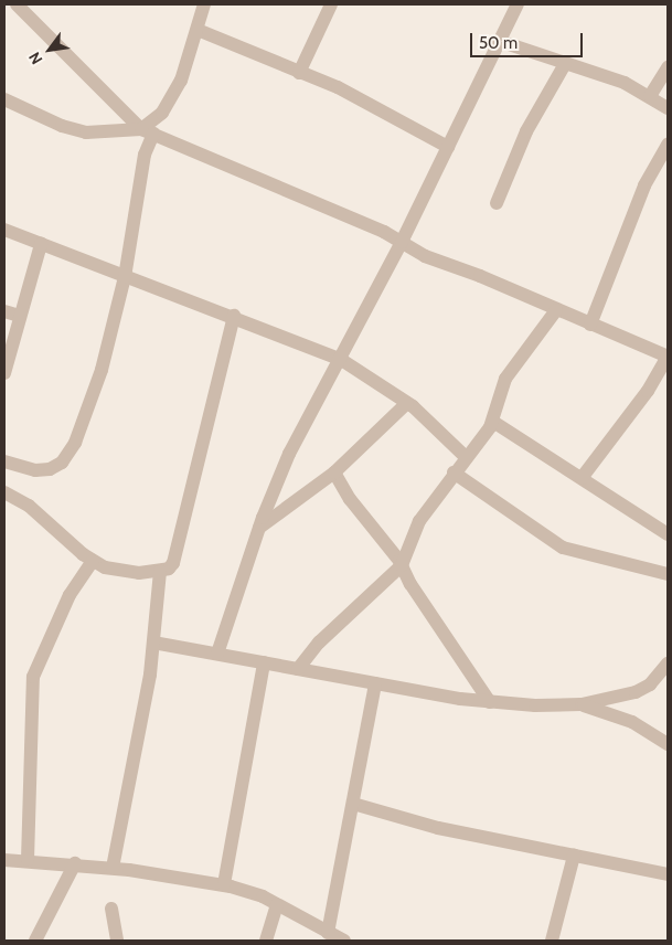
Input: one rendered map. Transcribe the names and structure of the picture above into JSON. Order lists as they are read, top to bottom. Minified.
{"scale_bar":"50 m","north":"bottom left"}
